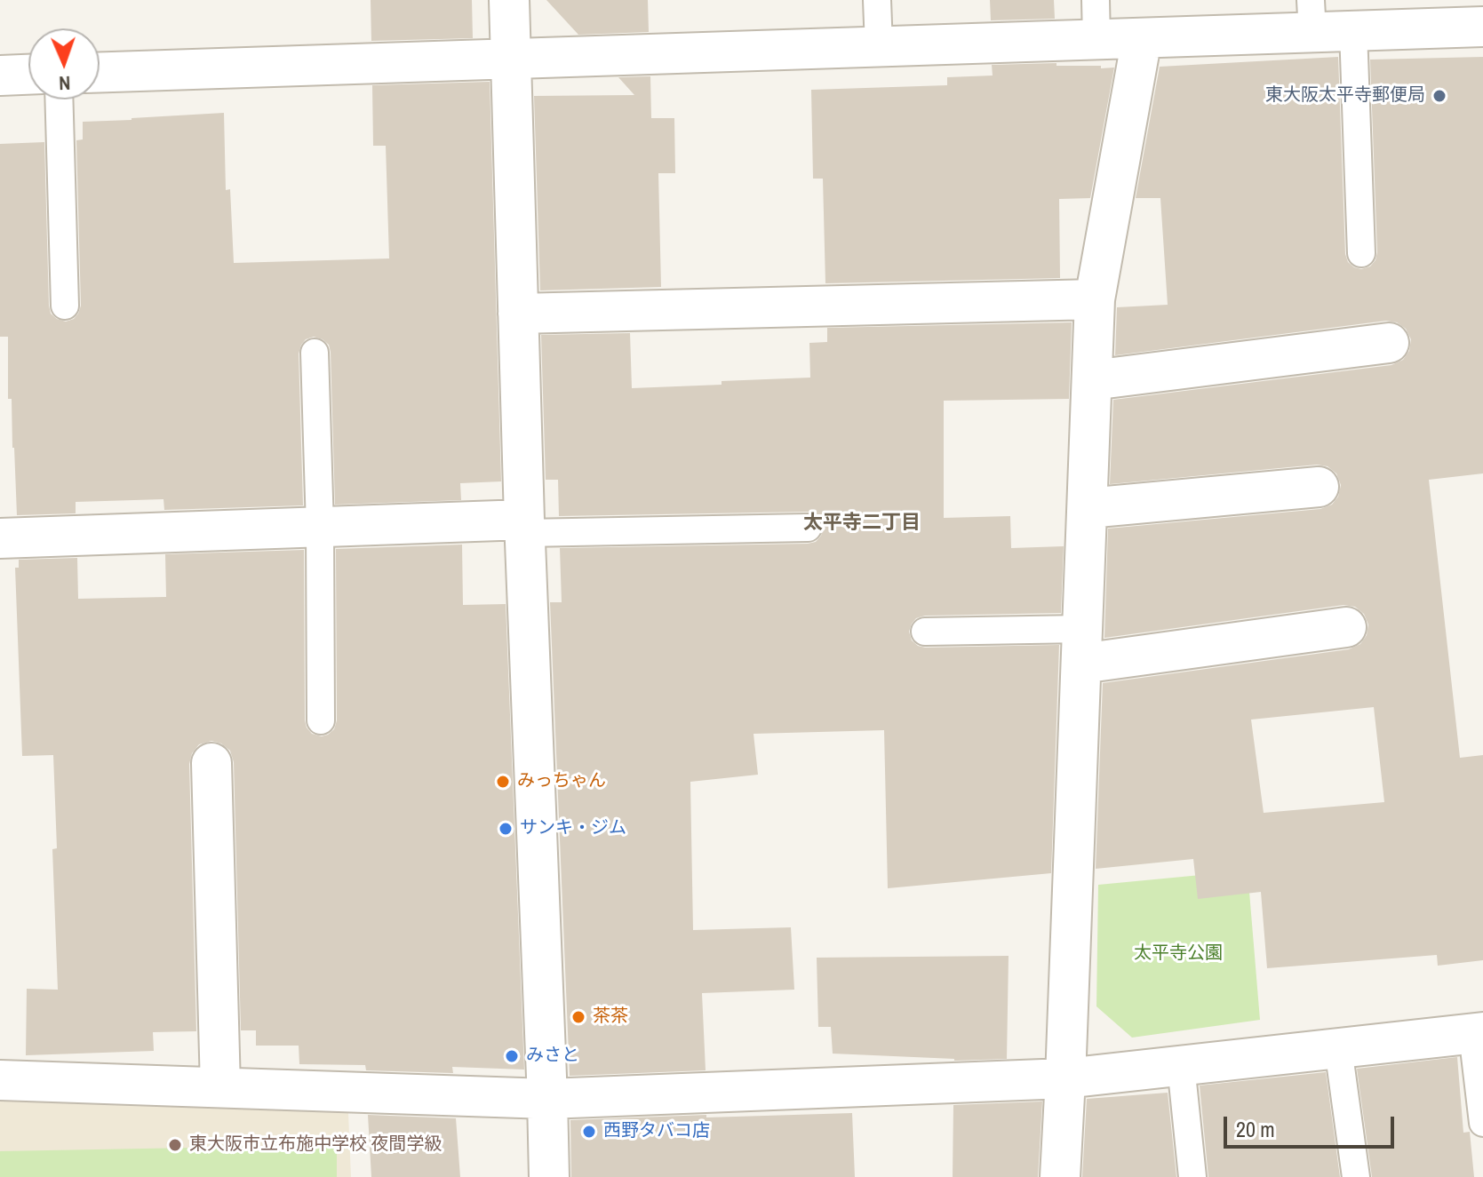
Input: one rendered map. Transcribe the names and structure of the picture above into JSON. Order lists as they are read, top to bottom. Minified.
{"districts":["太平寺二丁目"],"parks":["太平寺公園"],"places":["東大阪太平寺郵便局","みっちゃん","サンキ・ジム","茶茶","みさと","西野タバコ店","東大阪市立布施中学校 夜間学級"],"scale_bar":"20 m","north":"bottom"}
